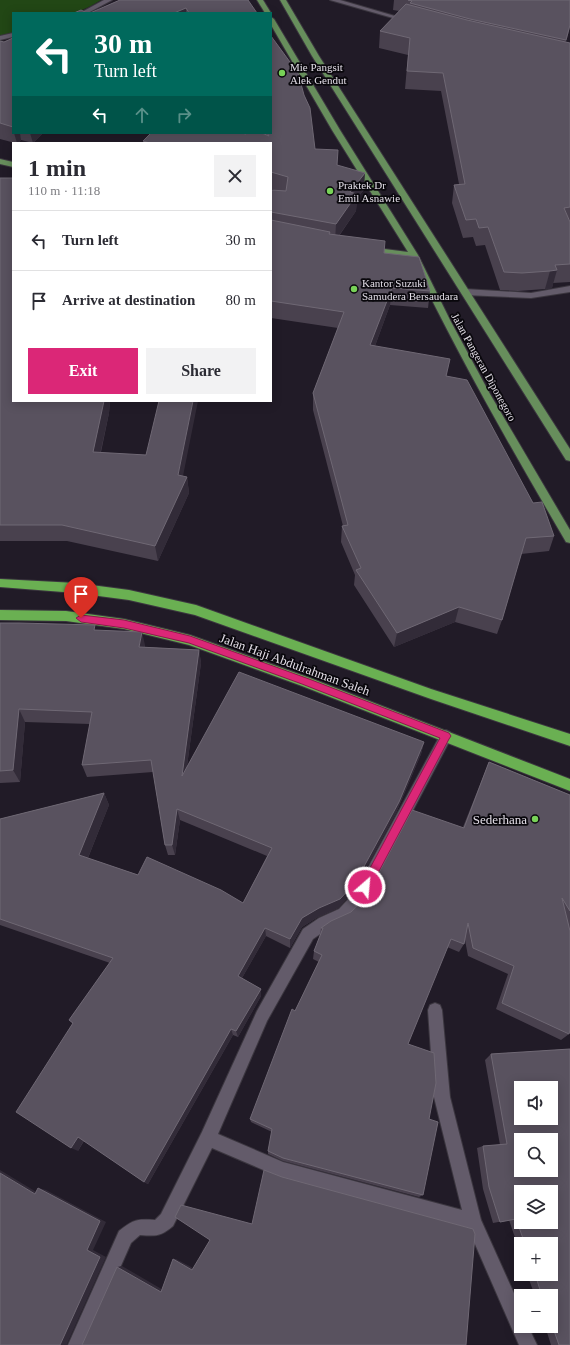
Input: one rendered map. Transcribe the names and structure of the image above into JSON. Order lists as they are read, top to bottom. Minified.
{"streets":{"highway":["Jalan Haji Abdulrahman Saleh"],"main road":["Jalan Pangeran Diponegoro"]},"places":["Mie Pangsit Alek Gendut","Praktek Dr Emil Asnawie","Kantor Suzuki Samudera Bersaudara","Sederhana"],"page":{"turn":["30 m","Turn left"],"heading":["1 min","110 m · 11:18"],"list":[{"name":"Turn left","value":"30 m"},{"name":"Arrive at destination","value":"80 m"}],"buttons":["Exit","Share"],"map_buttons":["+","−"]}}
